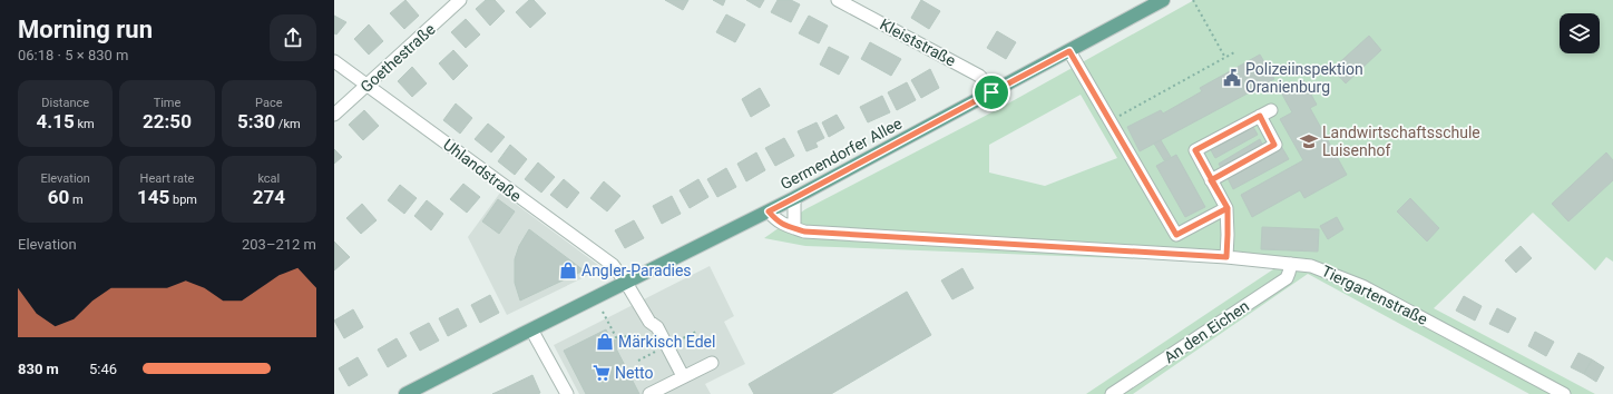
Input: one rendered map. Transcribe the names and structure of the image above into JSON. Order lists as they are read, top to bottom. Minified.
{"streets":{"main road":["Germendorfer Allee"],"street":["Kleiststraße","Goethestraße","Uhlandstraße","Tiergartenstraße","An den Eichen"]},"crossings":[["Kleiststraße","Germendorfer Allee"],["Goethestraße","Uhlandstraße"],["Germendorfer Allee","Uhlandstraße"],["Germendorfer Allee","Tiergartenstraße"],["Tiergartenstraße","An den Eichen"]],"places":{"public building":["Polizeiinspektion Oranienburg"],"school or university":["Landwirtschaftsschule Luisenhof"],"shop":["Angler-Paradies","Märkisch Edel"],"supermarket":["Netto"]},"page":{"heading":["Morning run","06:18 · 5 × 830 m"],"stats":[["Distance","4.15 km"],["Time","22:50"],["Pace","5:30 /km"],["Elevation","60 m"],["Heart rate","145 bpm"],["kcal","274"]],"chart":["Elevation","203–212 m"],"list":[{"name":"830 m","note":"5:46"}]}}
